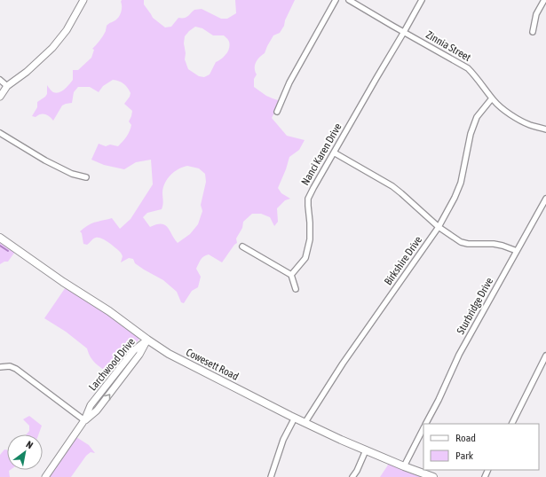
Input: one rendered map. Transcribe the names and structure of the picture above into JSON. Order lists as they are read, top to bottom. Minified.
{"streets":{"main road":["Cowesett Road"],"street":["Zinnia Street","Nanci Karen Drive","Birkshire Drive","Sturbridge Drive","Larchwood Drive"]},"crossings":[["Zinnia Street","Nanci Karen Drive"],["Zinnia Street","Birkshire Drive"],["Birkshire Drive","Cowesett Road"],["Sturbridge Drive","Cowesett Road"],["Larchwood Drive","Cowesett Road"]],"legend":["Road","Park"],"north":"top right"}
